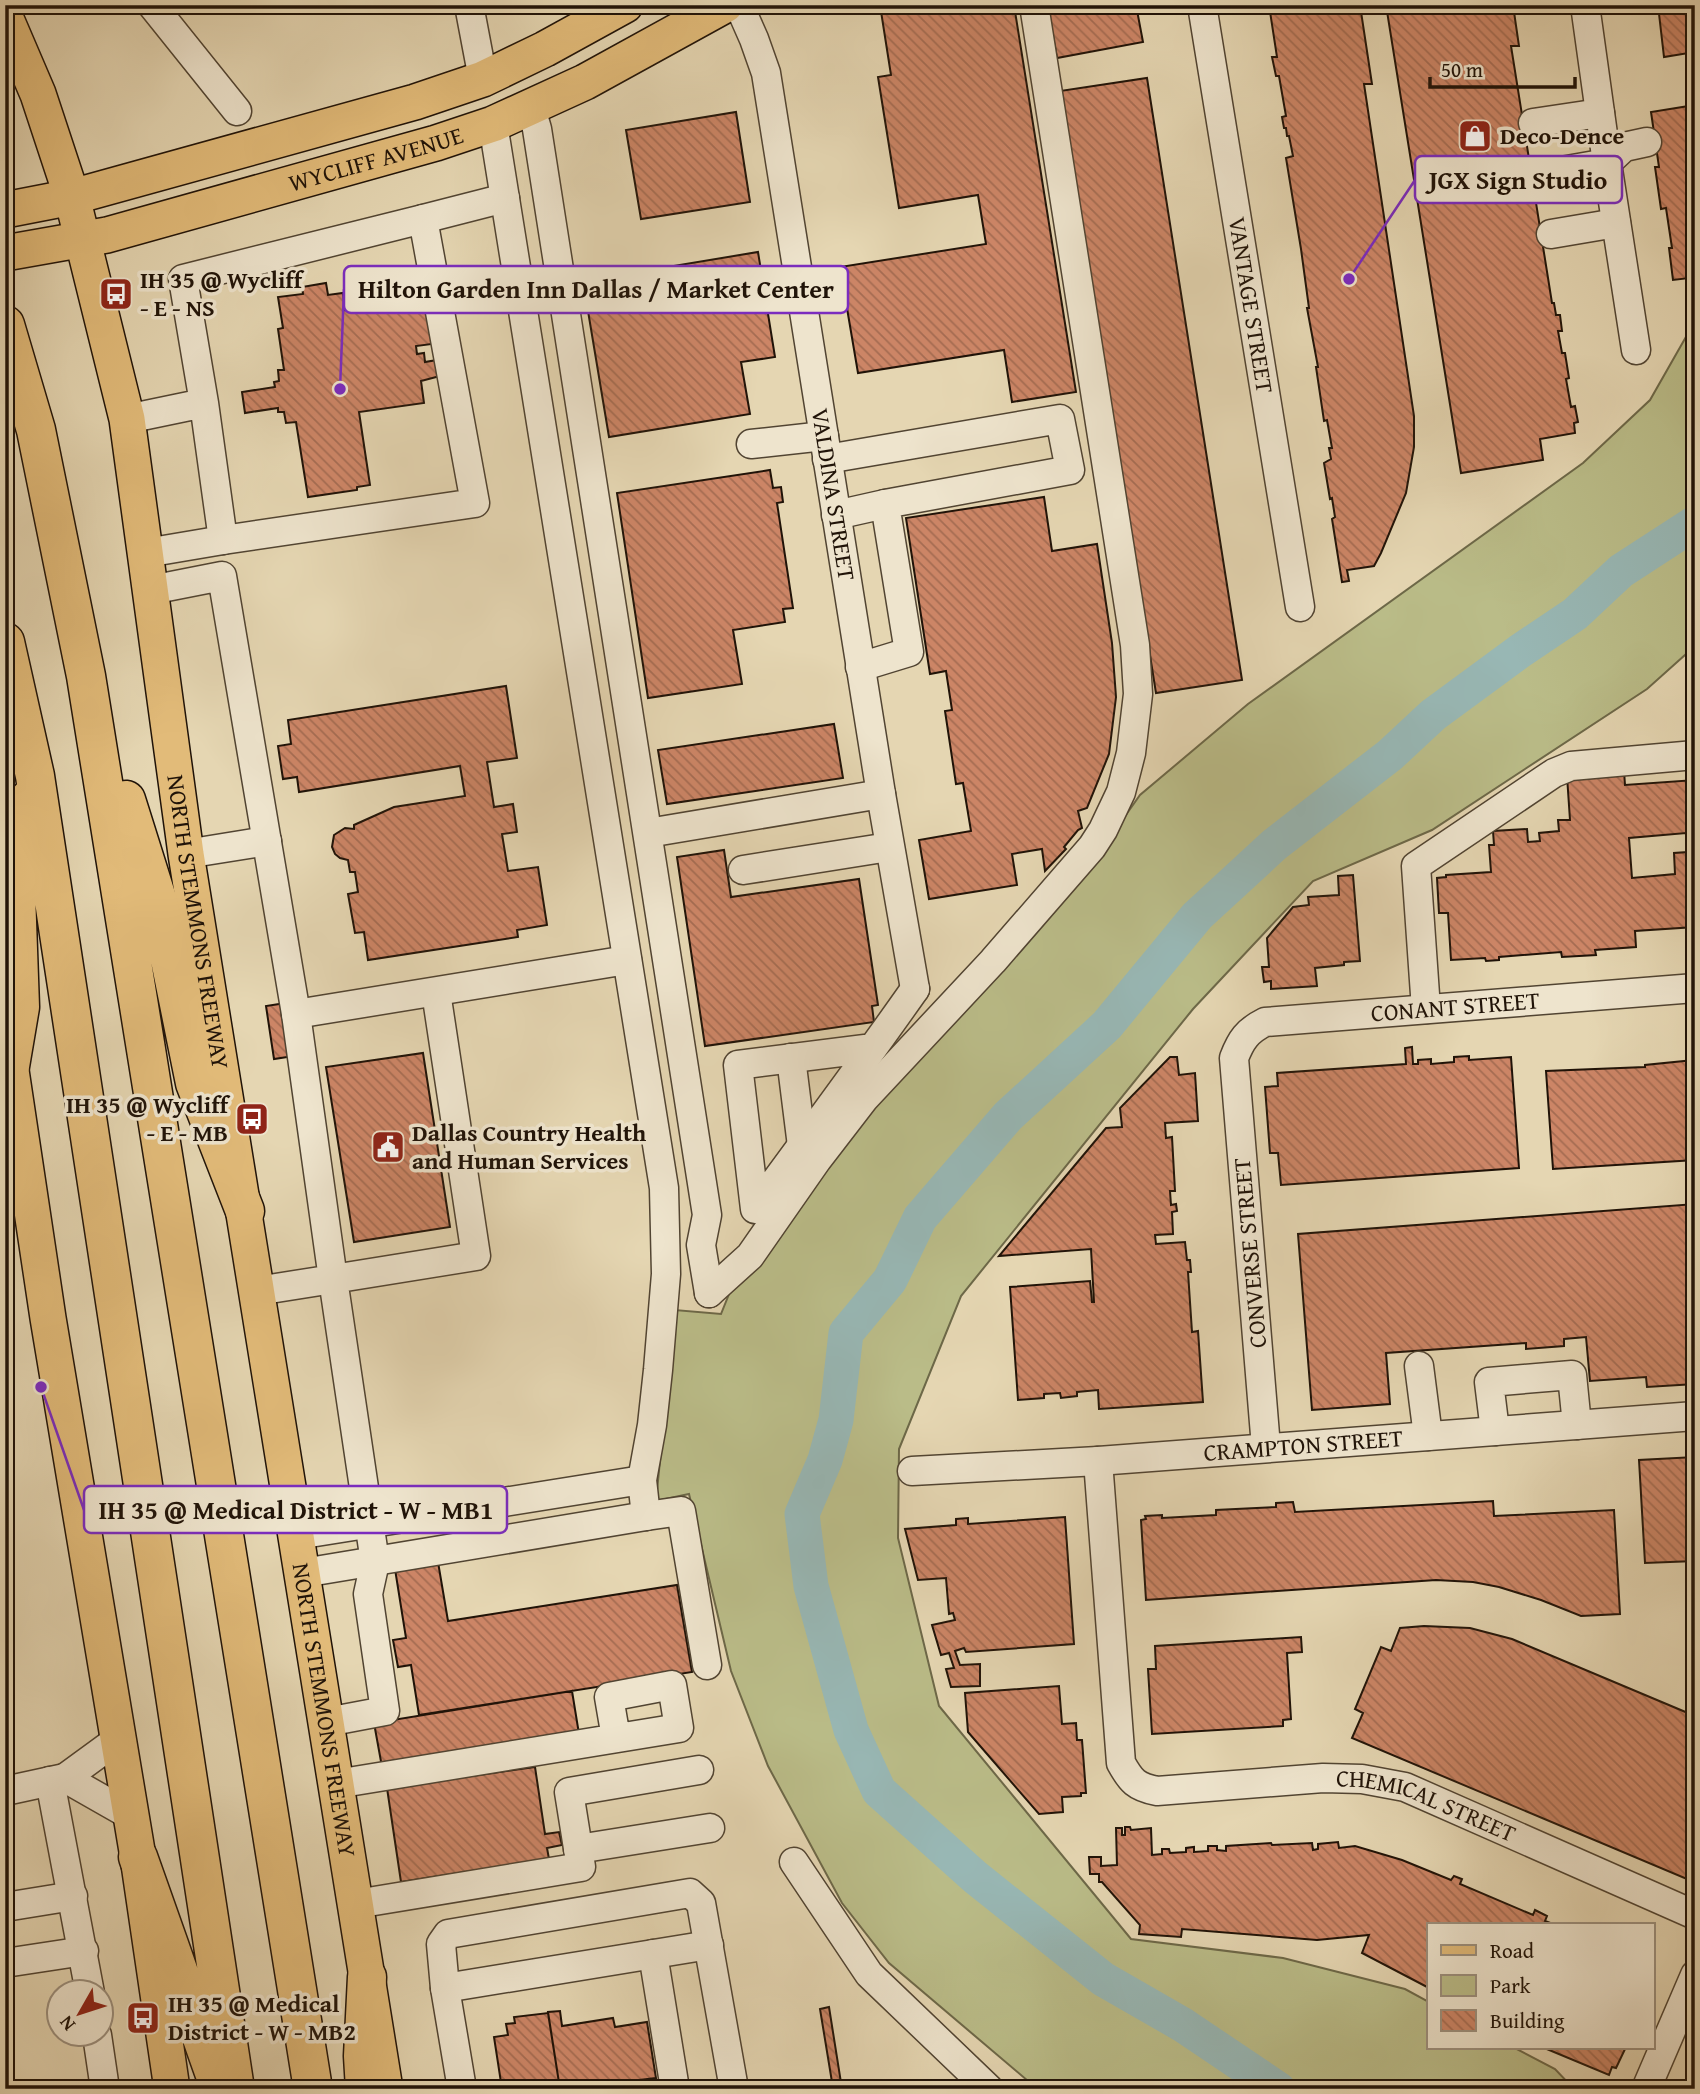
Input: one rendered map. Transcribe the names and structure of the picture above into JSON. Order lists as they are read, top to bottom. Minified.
{"streets":{"main road":["WYCLIFF AVENUE","NORTH STEMMONS FREEWAY"],"street":["VANTAGE STREET","VALDINA STREET","CONANT STREET","CONVERSE STREET","CRAMPTON STREET","CHEMICAL STREET"]},"crossings":[["WYCLIFF AVENUE","NORTH STEMMONS FREEWAY"],["CONANT STREET","CONVERSE STREET"],["CONVERSE STREET","CRAMPTON STREET"],["CRAMPTON STREET","CHEMICAL STREET"]],"places":{"shop":["Deco-Dence"],"other":["JGX Sign Studio","Hilton Garden Inn Dallas / Market Center","IH 35 @ Medical District - W - MB1"],"bus stop":["IH 35 @ Wycliff - E - NS","IH 35 @ Wycliff - E - MB","IH 35 @ Medical District - W - MB2"],"public building":["Dallas Country Health and Human Services"]},"legend":["Road","Park","Building"],"scale_bar":"50 m","north":"bottom left"}
